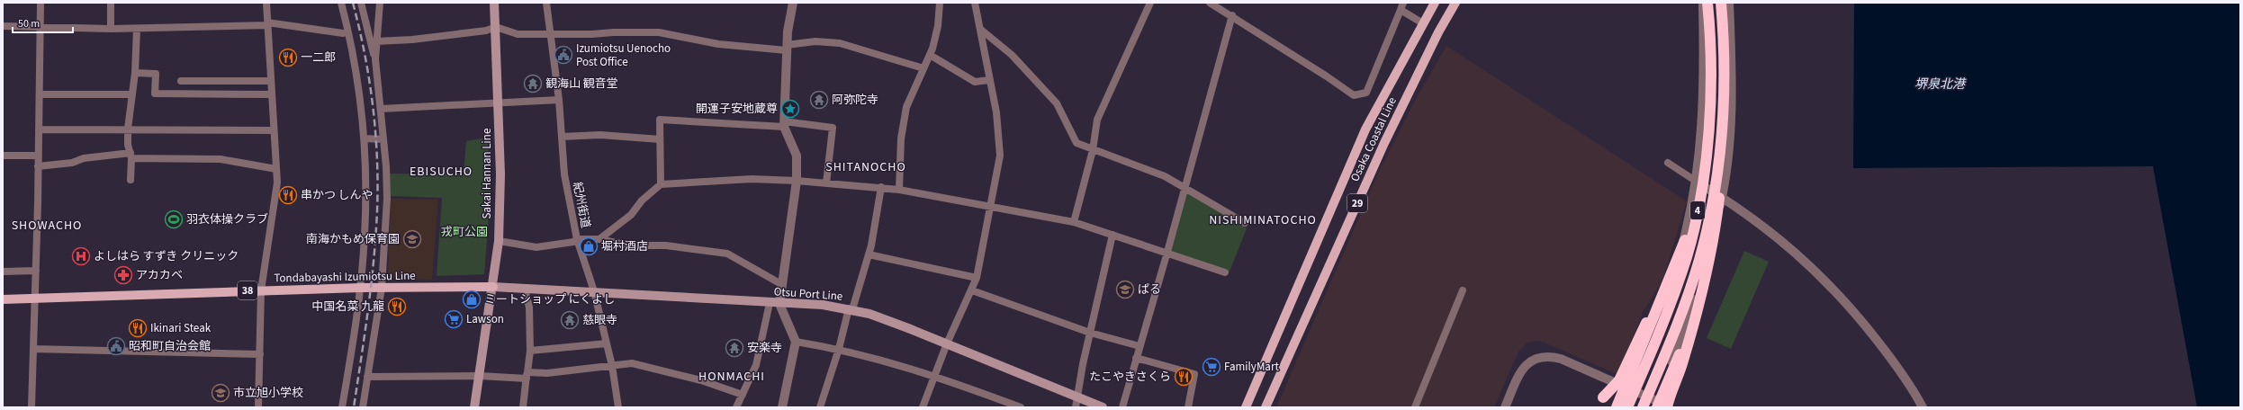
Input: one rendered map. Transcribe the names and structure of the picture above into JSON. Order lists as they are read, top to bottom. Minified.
{"streets":{"highway":["4"],"main road":["Osaka Coastal Line","Sakai Hannan Line","29","Tondabayashi Izumiotsu Line","38","Otsu Port Line"],"street":["紀州街道"]},"crossings":[["Sakai Hannan Line","Tondabayashi Izumiotsu Line"],["Sakai Hannan Line","Otsu Port Line"],["紀州街道","Otsu Port Line"],["Tondabayashi Izumiotsu Line","Otsu Port Line"]],"districts":["SHITANOCHO","EBISUCHO","NISHIMINATOCHO","SHOWACHO","HONMACHI"],"water":["堺泉北港"],"parks":["戎町公園"],"places":{"public building":["Izumiotsu Uenocho Post Office","昭和町自治会館"],"restaurant":["一二郎","串かつ しんや","中国名菜 九龍","Ikinari Steak","たこやきさくら"],"temple":["観海山 観音堂","阿弥陀寺","慈眼寺","安楽寺"],"place":["開運子安地蔵尊"],"sports":["羽衣体操クラブ"],"school or university":["南海かもめ保育園","ぱる","市立旭小学校"],"shop":["堀村酒店","ミートショップ にくよし"],"hospital":["よしはら すずき クリニック"],"pharmacy":["アカカベ"],"supermarket":["Lawson","FamilyMart"]},"scale_bar":"50 m"}
